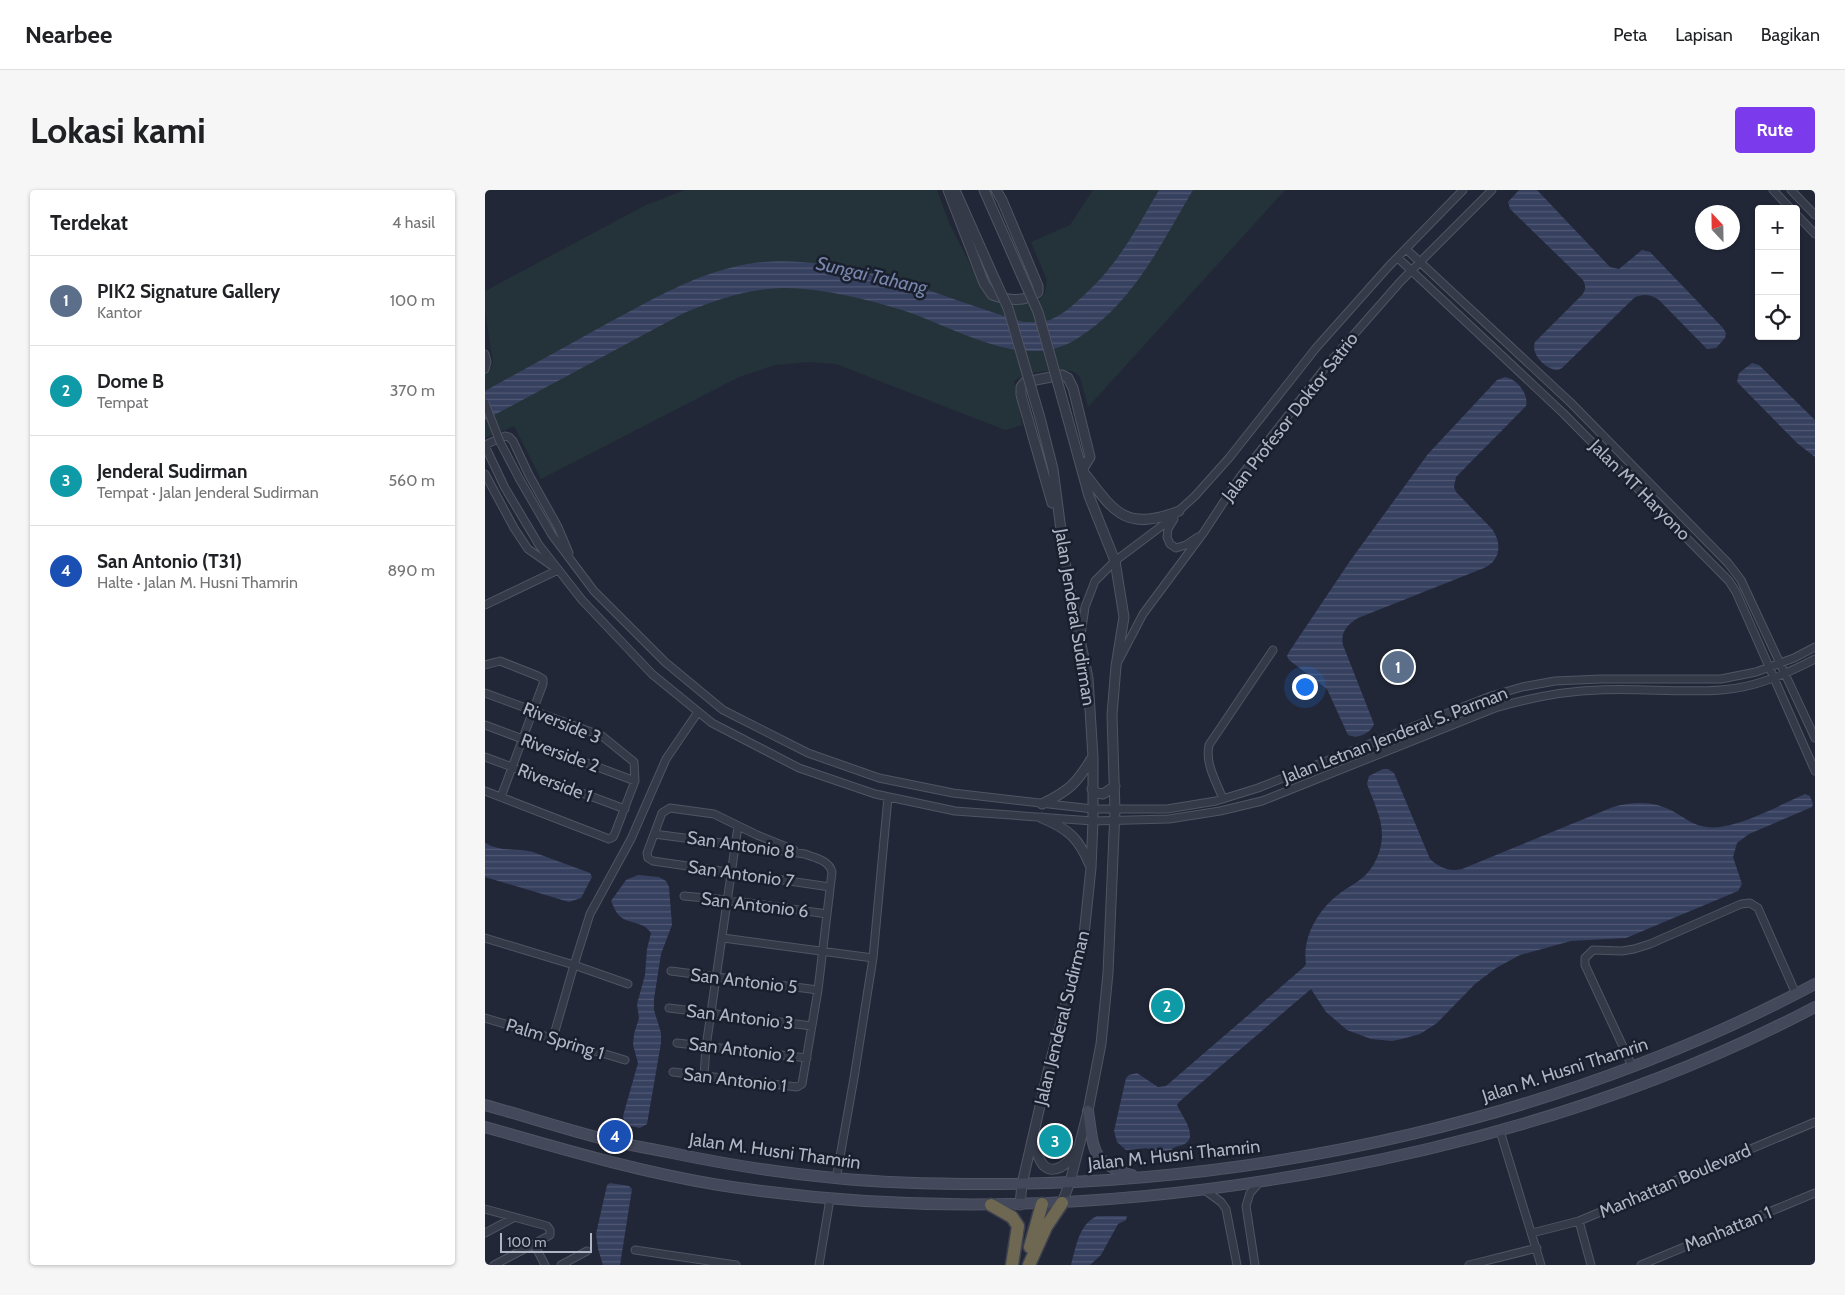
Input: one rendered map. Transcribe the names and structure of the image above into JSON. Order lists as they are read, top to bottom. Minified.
{"streets":{"main road":["Jalan M. Husni Thamrin"],"street":["Jalan Profesor Doktor Satrio","Jalan MT Haryono","Jalan Jenderal Sudirman","Riverside 3","Jalan Letnan Jenderal S. Parman","Riverside 2","Riverside 1","San Antonio 8","San Antonio 7","San Antonio 6","San Antonio 5","San Antonio 3","Palm Spring 1","San Antonio 2","San Antonio 1","Manhattan Boulevard","Manhattan 1"]},"crossings":[["Jalan Profesor Doktor Satrio","Jalan MT Haryono"],["Jalan Profesor Doktor Satrio","Jalan Jenderal Sudirman"],["Jalan MT Haryono","Jalan Letnan Jenderal S. Parman"],["Jalan Jenderal Sudirman","Jalan Letnan Jenderal S. Parman"],["Jalan Jenderal Sudirman","Jalan M. Husni Thamrin"],["Riverside 3","Riverside 2"],["San Antonio 8","San Antonio 7"],["San Antonio 2","San Antonio 1"]],"water":["Sungai Tahang"],"scale_bar":"100 m","north":"top","page":{"header":"Nearbee","nav":["Peta","Lapisan","Bagikan"],"buttons":"Rute","title":"Lokasi kami","heading":["Terdekat","4 hasil"],"map_buttons":["+","−"],"list":[{"mark":"1","name":"PIK2 Signature Gallery","note":"Kantor","value":"100 m"},{"mark":"2","name":"Dome B","note":"Tempat","value":"370 m"},{"mark":"3","name":"Jenderal Sudirman","note":"Tempat · Jalan Jenderal Sudirman","value":"560 m"},{"mark":"4","name":"San Antonio (T31)","note":"Halte · Jalan M. Husni Thamrin","value":"890 m"}],"pins":["1","2","4","3"],"scale":"100 m"}}
